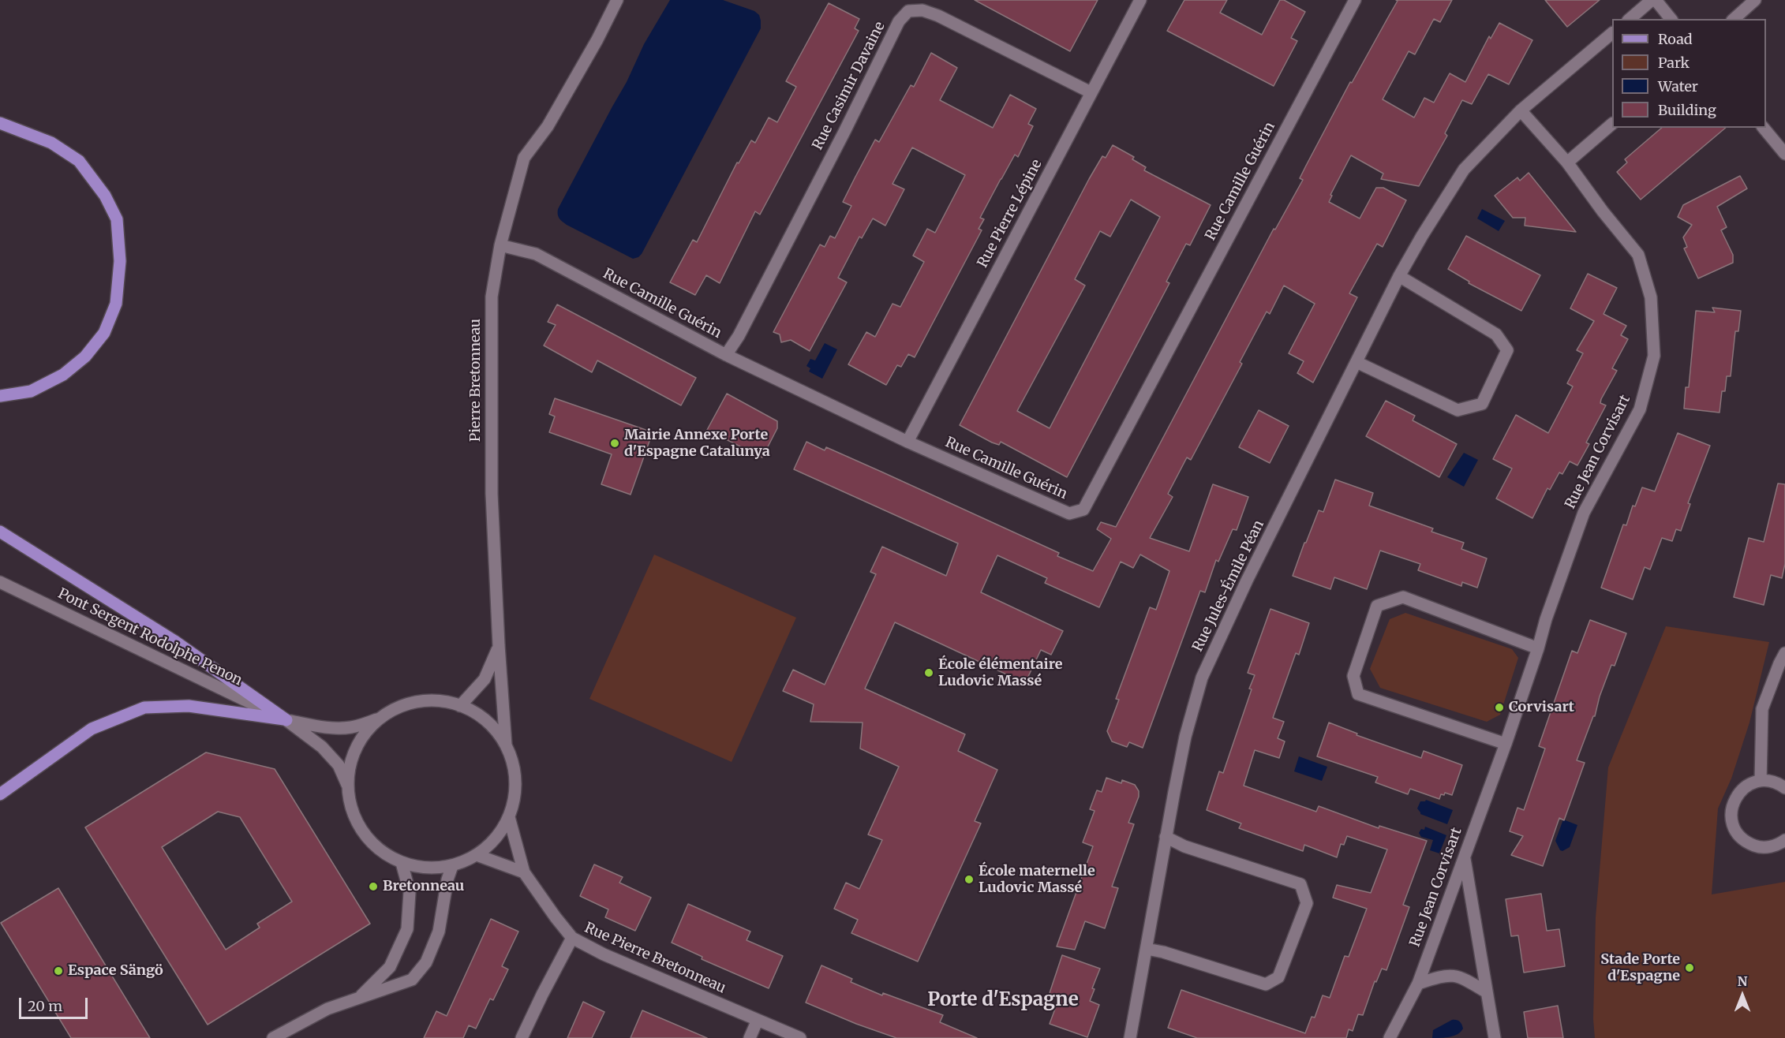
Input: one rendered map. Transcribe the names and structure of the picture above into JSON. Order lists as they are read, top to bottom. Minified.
{"streets":{"street":["Rue Casimir Davaine","Rue Camille Guérin","Rue Pierre Lépine","Pierre Bretonneau","Rue Jean Corvisart","Rue Jules-Émile Péan","Pont Sergent Rodolphe Penon","Rue Pierre Bretonneau"]},"crossings":[["Rue Casimir Davaine","Rue Camille Guérin"],["Rue Casimir Davaine","Rue Pierre Lépine"],["Rue Camille Guérin","Rue Pierre Lépine"],["Rue Camille Guérin","Pierre Bretonneau"],["Pierre Bretonneau","Pont Sergent Rodolphe Penon"],["Pierre Bretonneau","Rue Pierre Bretonneau"],["Rue Jean Corvisart","Rue Jules-Émile Péan"],["Pont Sergent Rodolphe Penon","Rue Pierre Bretonneau"]],"districts":["Porte d'Espagne"],"places":["Mairie Annexe Porte d'Espagne Catalunya","École élémentaire Ludovic Massé","Corvisart","École maternelle Ludovic Massé","Bretonneau","Stade Porte d'Espagne","Espace Sängö"],"legend":["Road","Park","Water","Building"],"scale_bar":"20 m","north":"top"}
